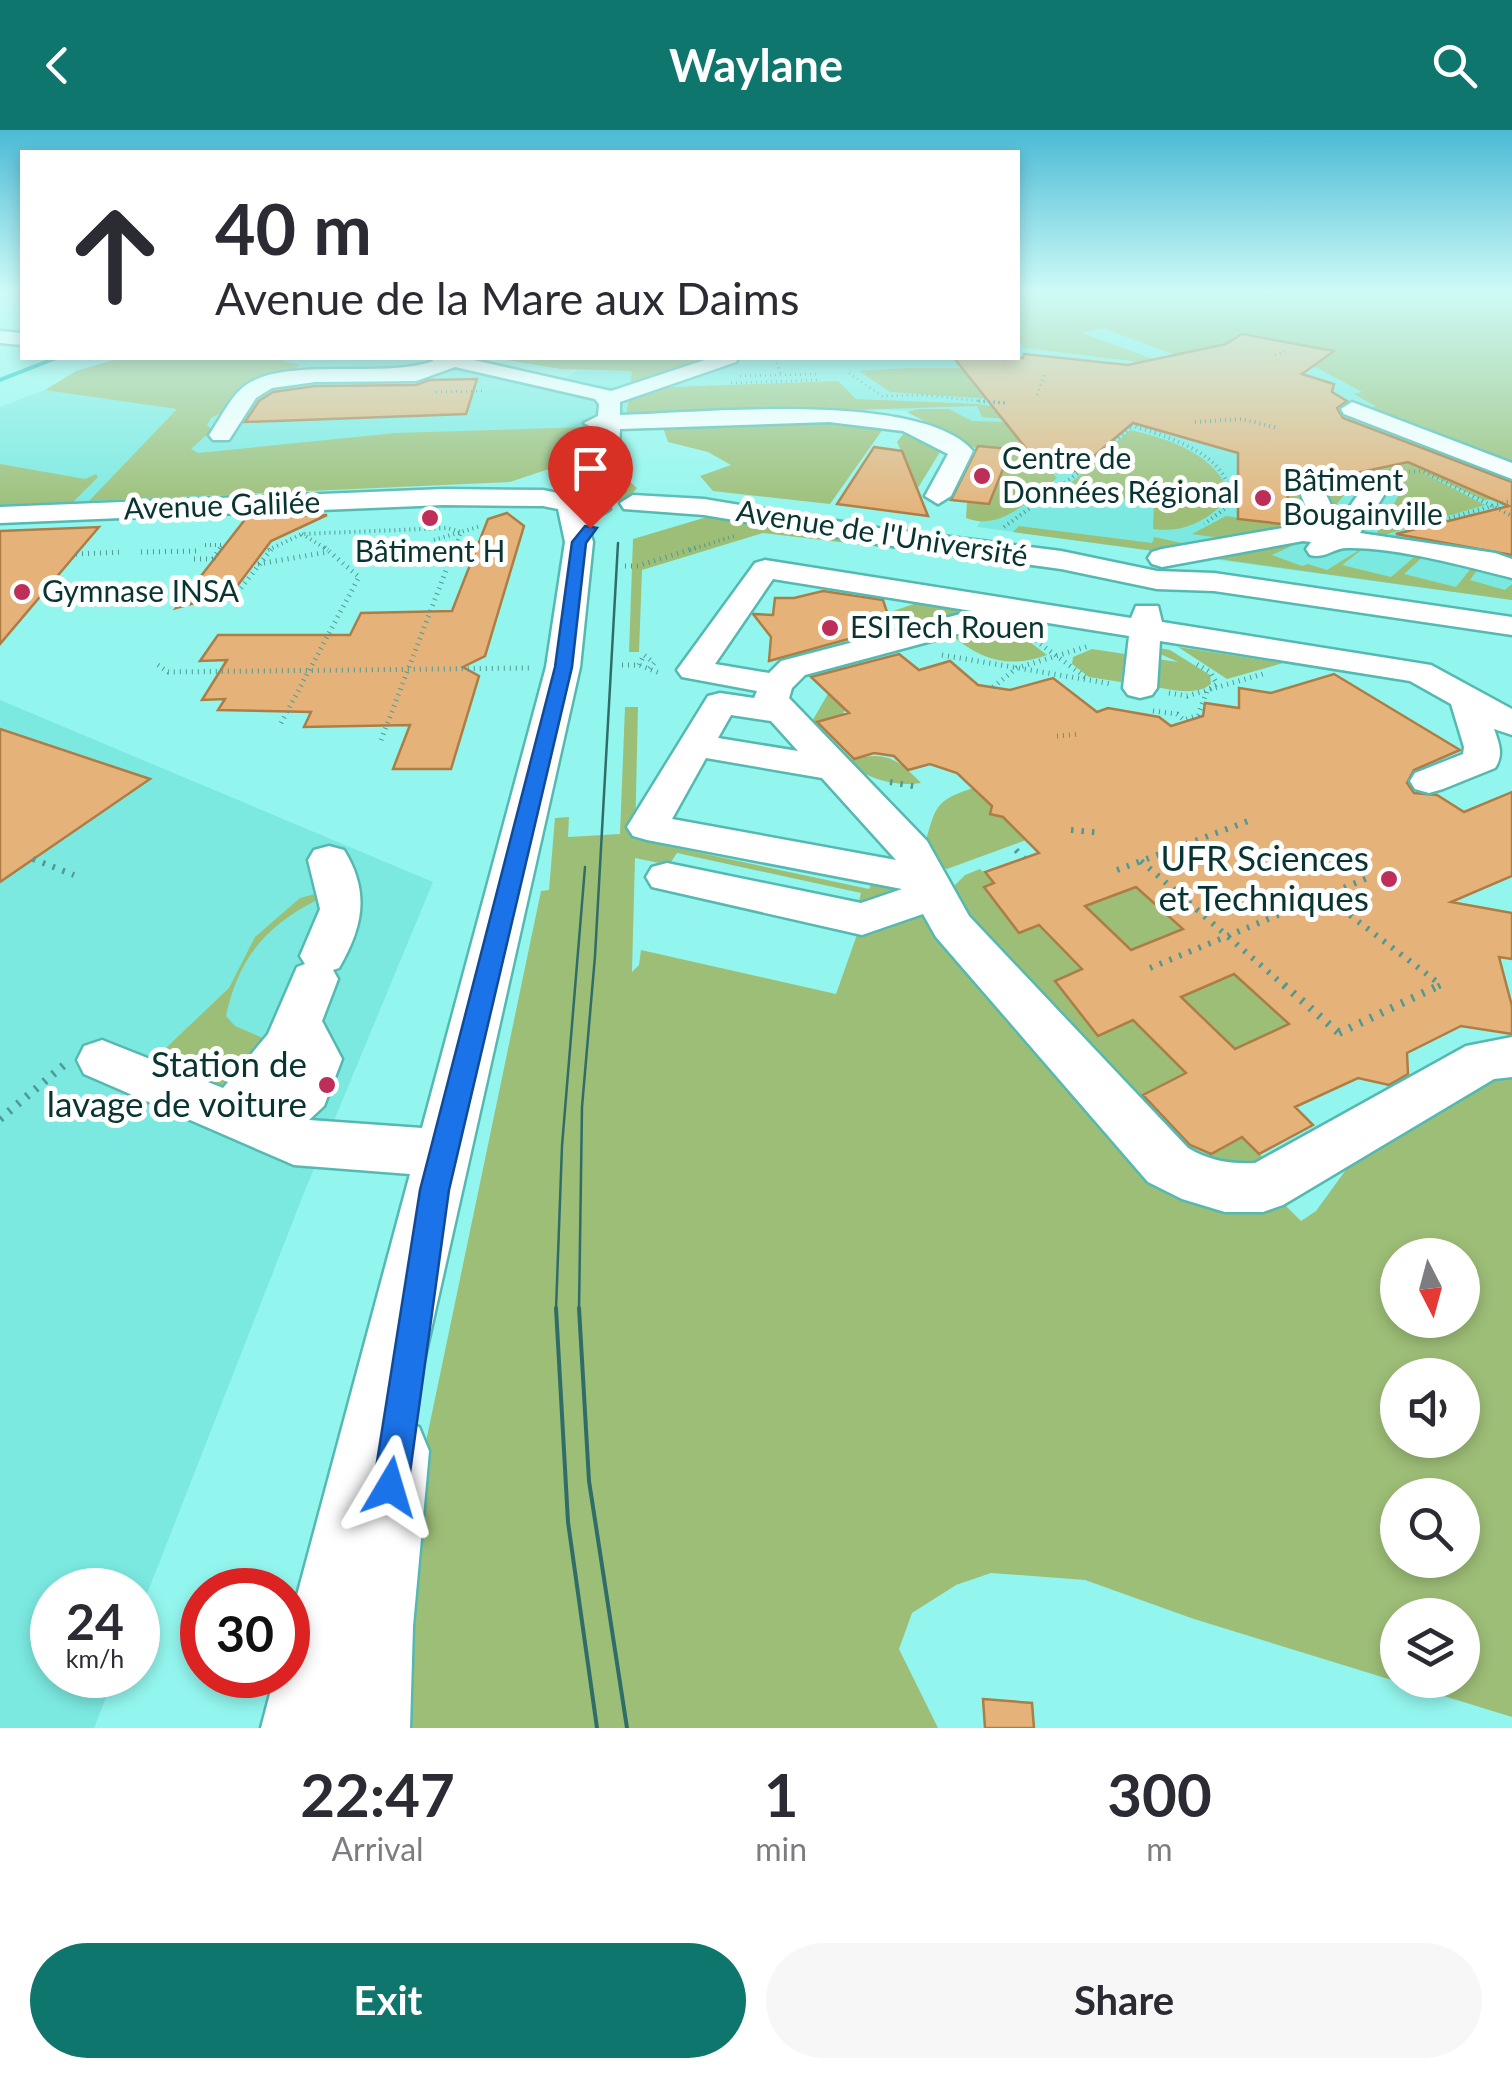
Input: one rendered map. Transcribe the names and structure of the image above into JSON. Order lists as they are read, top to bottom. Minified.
{"streets":{"street":["Avenue Galilée","Avenue de l'Université"]},"crossings":[["Avenue Galilée","Avenue de l'Université"]],"places":["Centre de Données Régional","Bâtiment Bougainville","Bâtiment H","Gymnase INSA","ESITech Rouen","UFR Sciences et Techniques","Station de lavage de voiture"],"north":"bottom","page":{"header":"Waylane","turn":["40 m","Avenue de la Mare aux Daims"],"speed":"24 km/h","limit":"30","eta":["22:47","Arrival","1","min","300","m"],"buttons":["Exit","Share"]}}
